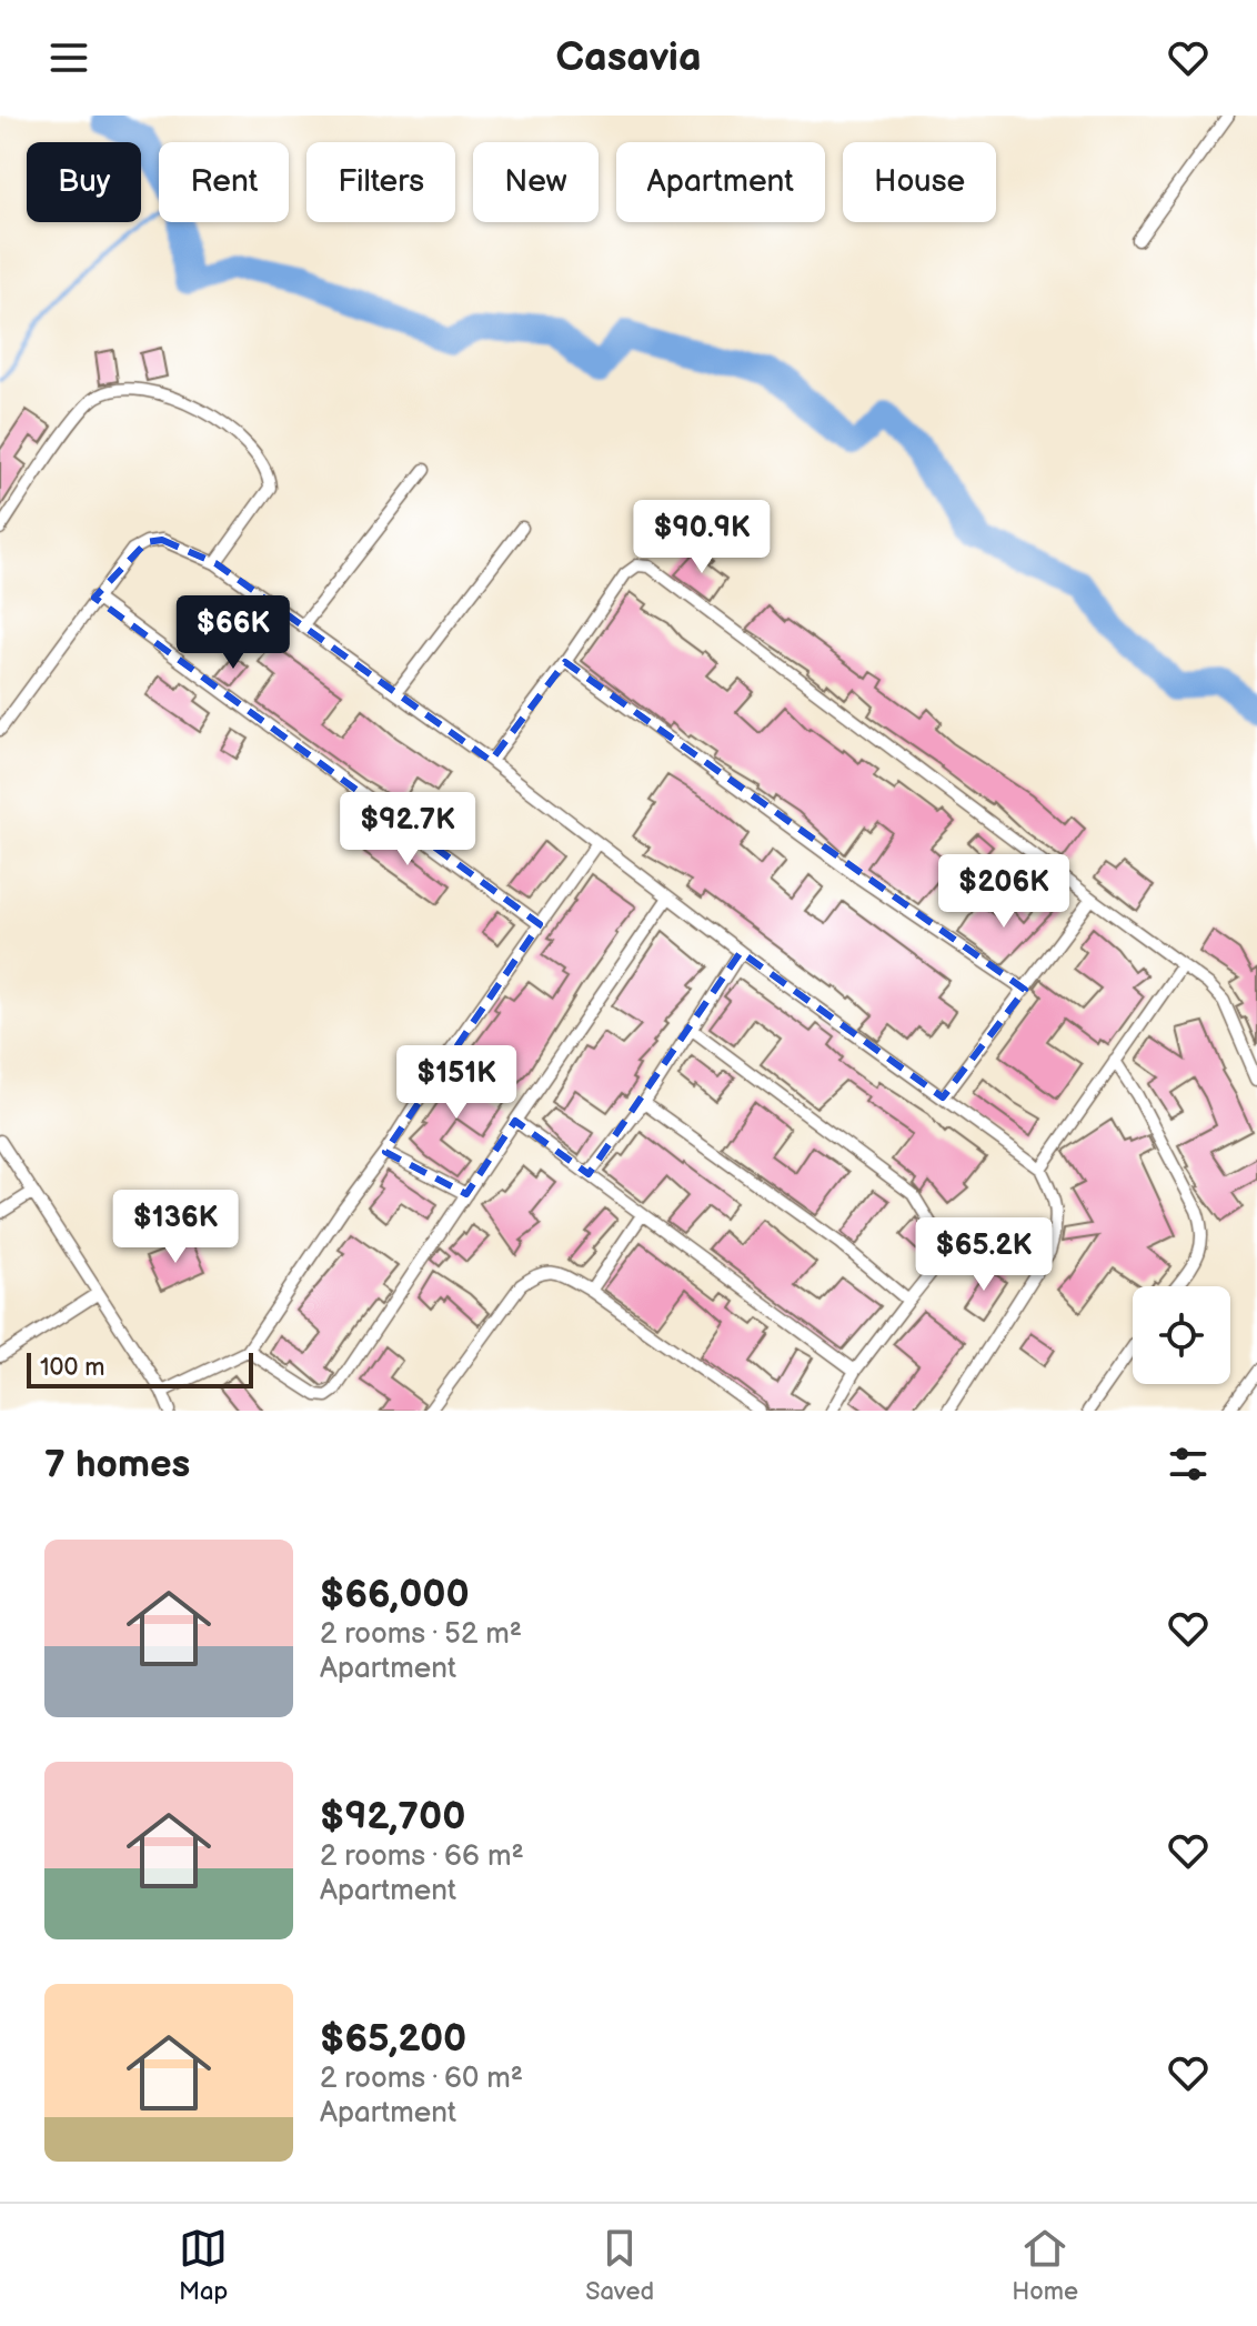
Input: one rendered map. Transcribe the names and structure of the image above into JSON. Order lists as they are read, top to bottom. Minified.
{"scale_bar":"100 m","page":{"header":"Casavia","chip":["Buy","Rent","Filters","New","Apartment","House"],"price":["$90.9K","$66K","$92.7K","$206K","$151K","$136K","$65.2K"],"scale":"100 m","heading":"7 homes","list":[{"name":"$66,000","note":"2 rooms · 52 m² · Apartment"},{"name":"$92,700","note":"2 rooms · 66 m² · Apartment"},{"name":"$65,200","note":"2 rooms · 60 m² · Apartment"}],"tabs":["Map","Saved","Home"]}}
